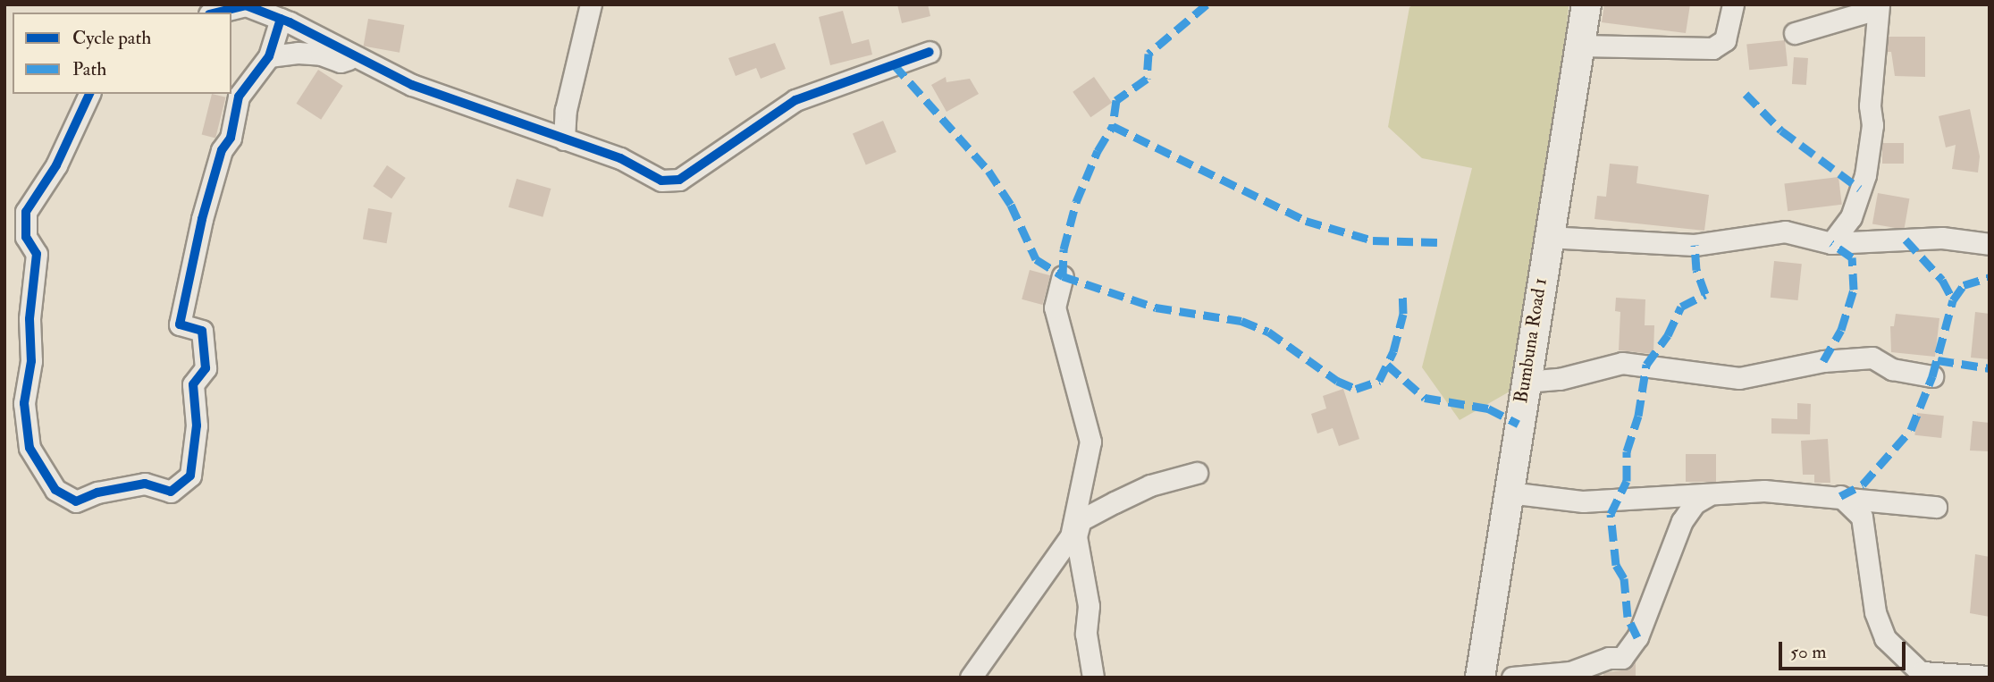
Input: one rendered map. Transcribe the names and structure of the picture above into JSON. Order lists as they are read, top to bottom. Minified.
{"streets":{"main road":["Bumbuna Road 1"]},"legend":["Cycle path","Path"],"scale_bar":"50 m"}
